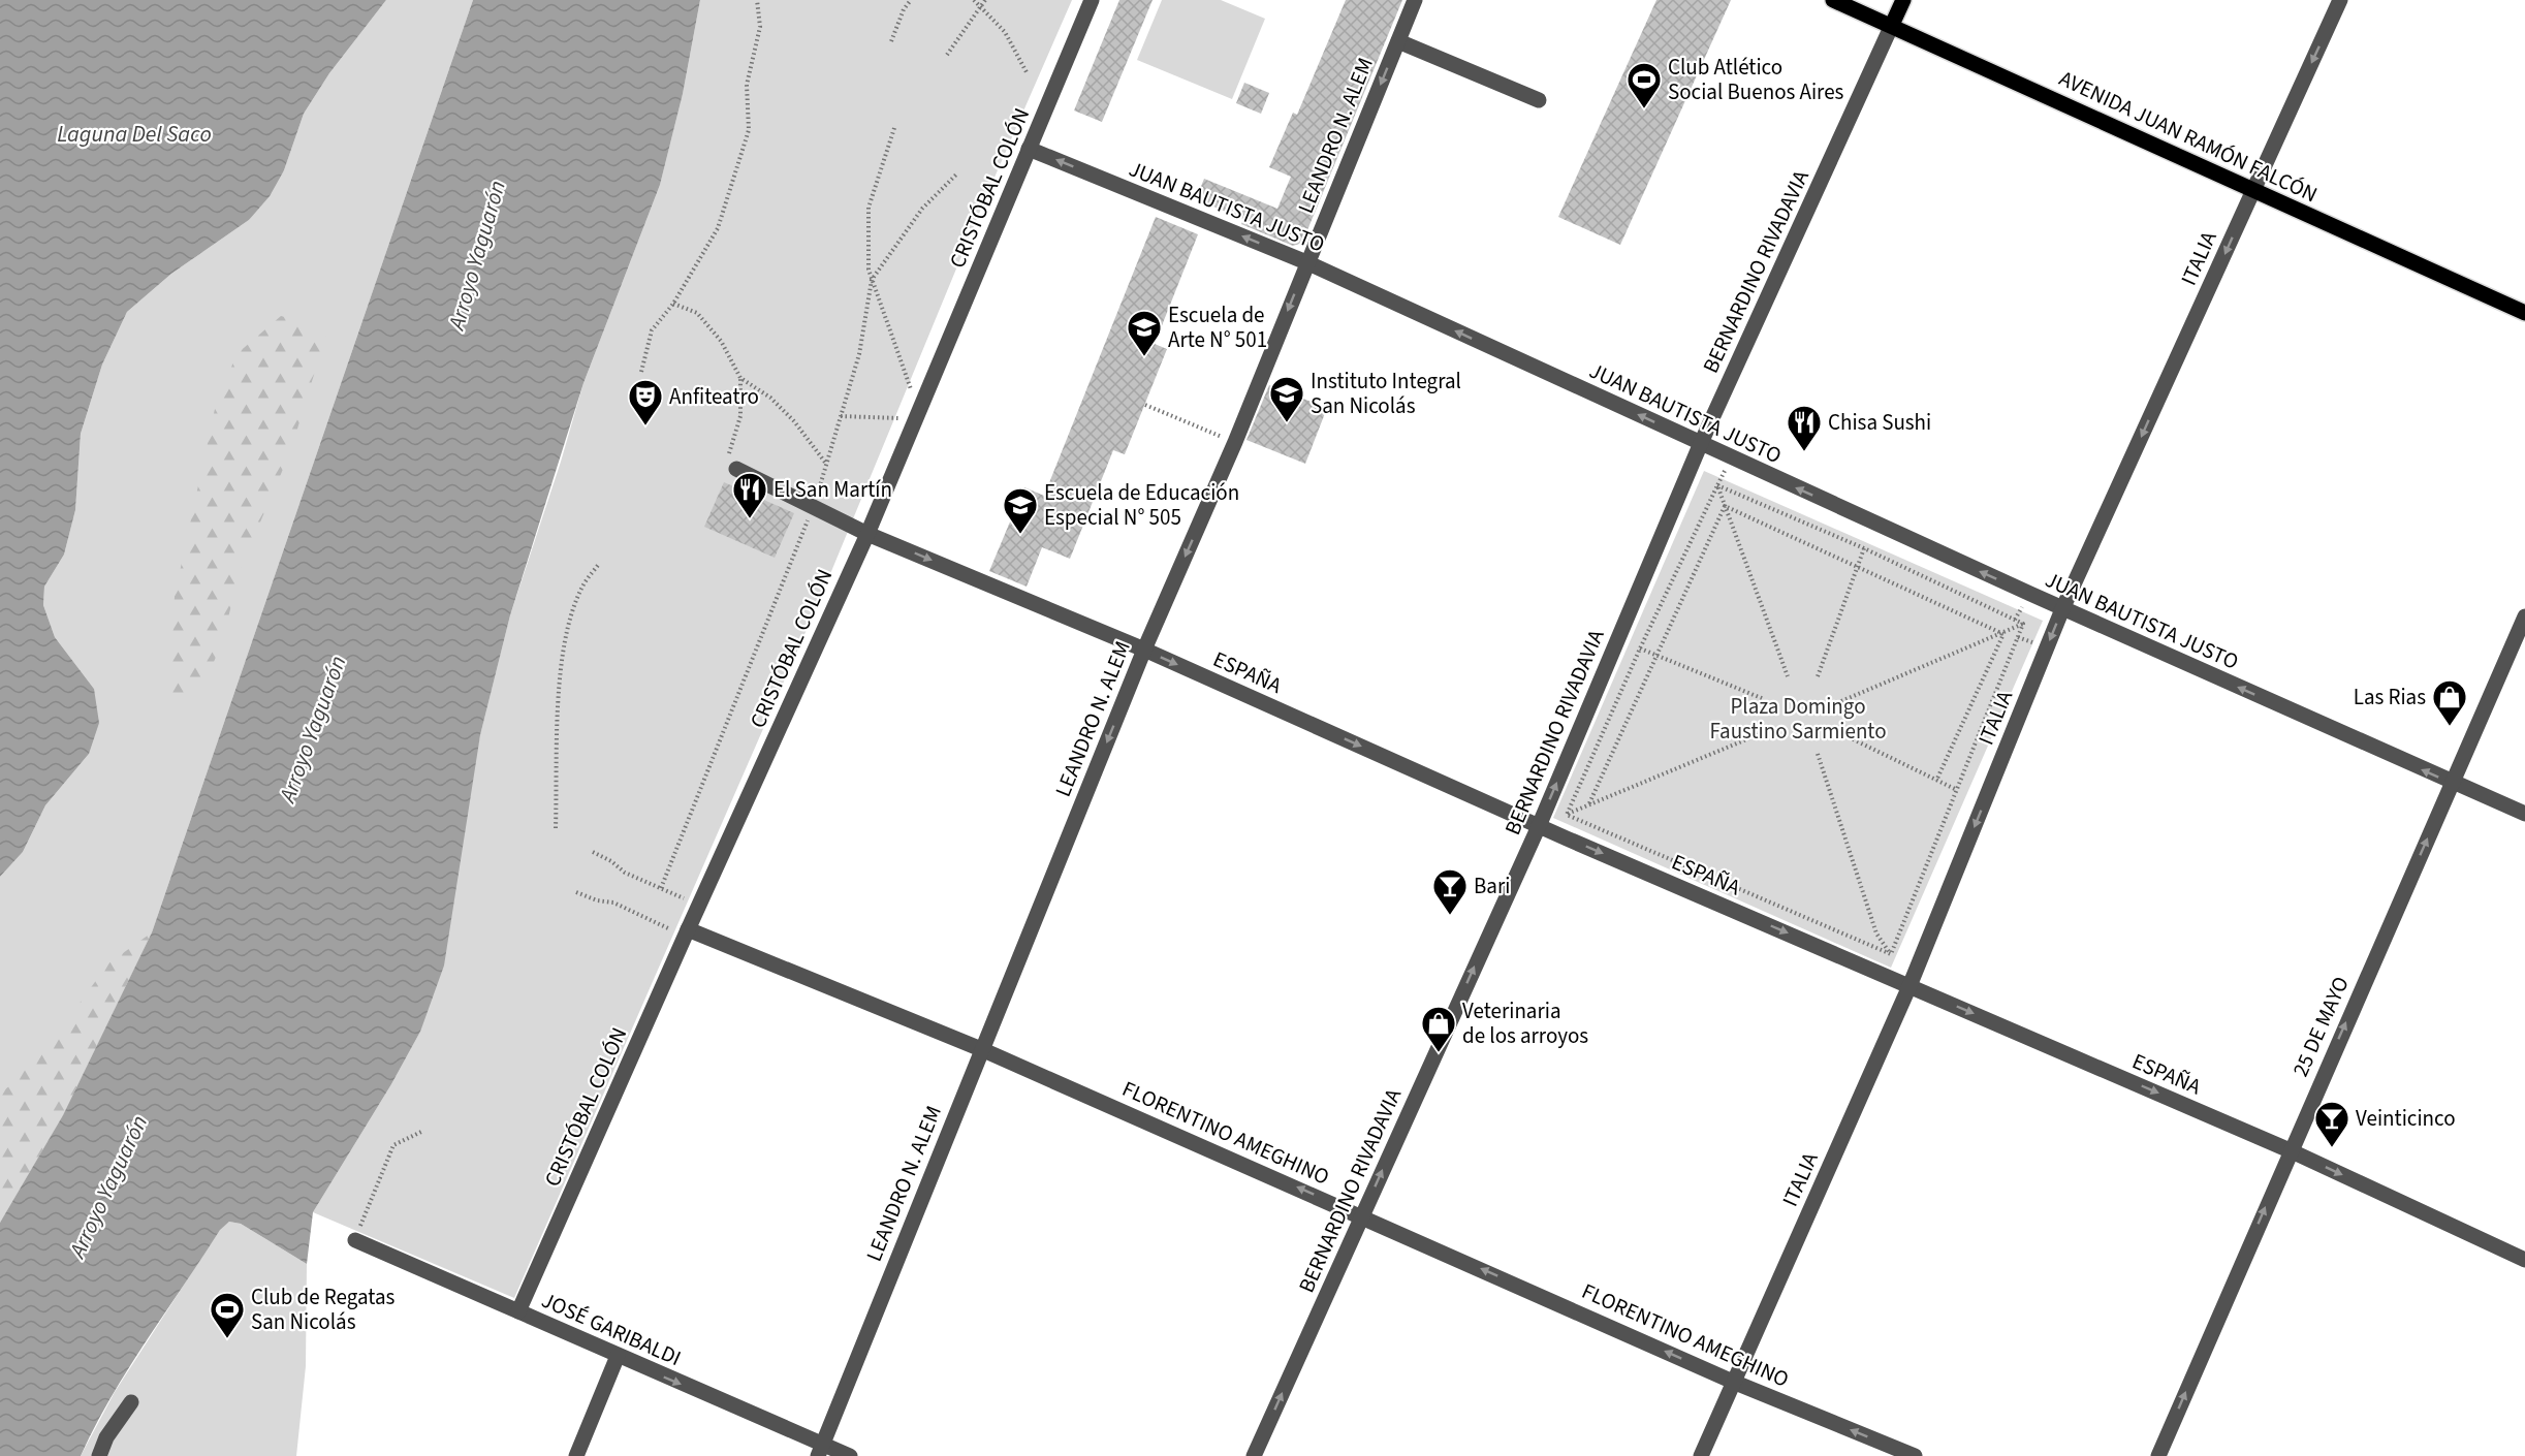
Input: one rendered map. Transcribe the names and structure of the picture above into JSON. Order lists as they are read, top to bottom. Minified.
{"streets":{"main road":["AVENIDA JUAN RAMÓN FALCÓN"],"street":["LEANDRO N. ALEM","CRISTÓBAL COLÓN","JUAN BAUTISTA JUSTO","ITALIA","BERNARDINO RIVADAVIA","ESPAÑA","25 DE MAYO","FLORENTINO AMEGHINO","JOSÉ GARIBALDI"]},"crossings":[["LEANDRO N. ALEM","JUAN BAUTISTA JUSTO"],["LEANDRO N. ALEM","ESPAÑA"],["LEANDRO N. ALEM","FLORENTINO AMEGHINO"],["LEANDRO N. ALEM","JOSÉ GARIBALDI"],["AVENIDA JUAN RAMÓN FALCÓN","ITALIA"],["AVENIDA JUAN RAMÓN FALCÓN","BERNARDINO RIVADAVIA"],["CRISTÓBAL COLÓN","JUAN BAUTISTA JUSTO"],["CRISTÓBAL COLÓN","ESPAÑA"],["CRISTÓBAL COLÓN","FLORENTINO AMEGHINO"],["CRISTÓBAL COLÓN","JOSÉ GARIBALDI"],["JUAN BAUTISTA JUSTO","ITALIA"],["JUAN BAUTISTA JUSTO","BERNARDINO RIVADAVIA"],["JUAN BAUTISTA JUSTO","25 DE MAYO"],["ITALIA","ESPAÑA"],["ITALIA","FLORENTINO AMEGHINO"],["BERNARDINO RIVADAVIA","ESPAÑA"],["BERNARDINO RIVADAVIA","FLORENTINO AMEGHINO"],["ESPAÑA","25 DE MAYO"]],"one_way":["LEANDRO N. ALEM","JUAN BAUTISTA JUSTO","ITALIA","BERNARDINO RIVADAVIA","ESPAÑA","25 DE MAYO","FLORENTINO AMEGHINO","JOSÉ GARIBALDI"],"water":["Laguna Del Saco","Arroyo Yaguarón"],"parks":["Plaza Domingo Faustino Sarmiento"],"places":{"sports":["Club Atlético Social Buenos Aires","Club de Regatas San Nicolás"],"school or university":["Escuela de Arte N° 501","Instituto Integral San Nicolás","Escuela de Educación Especial N° 505"],"theatre":["Anfiteatro"],"restaurant":["Chisa Sushi","El San Martín"],"shop":["Las Rias","Veterinaria de los arroyos"],"bar":["Bari","Veinticinco"]}}
